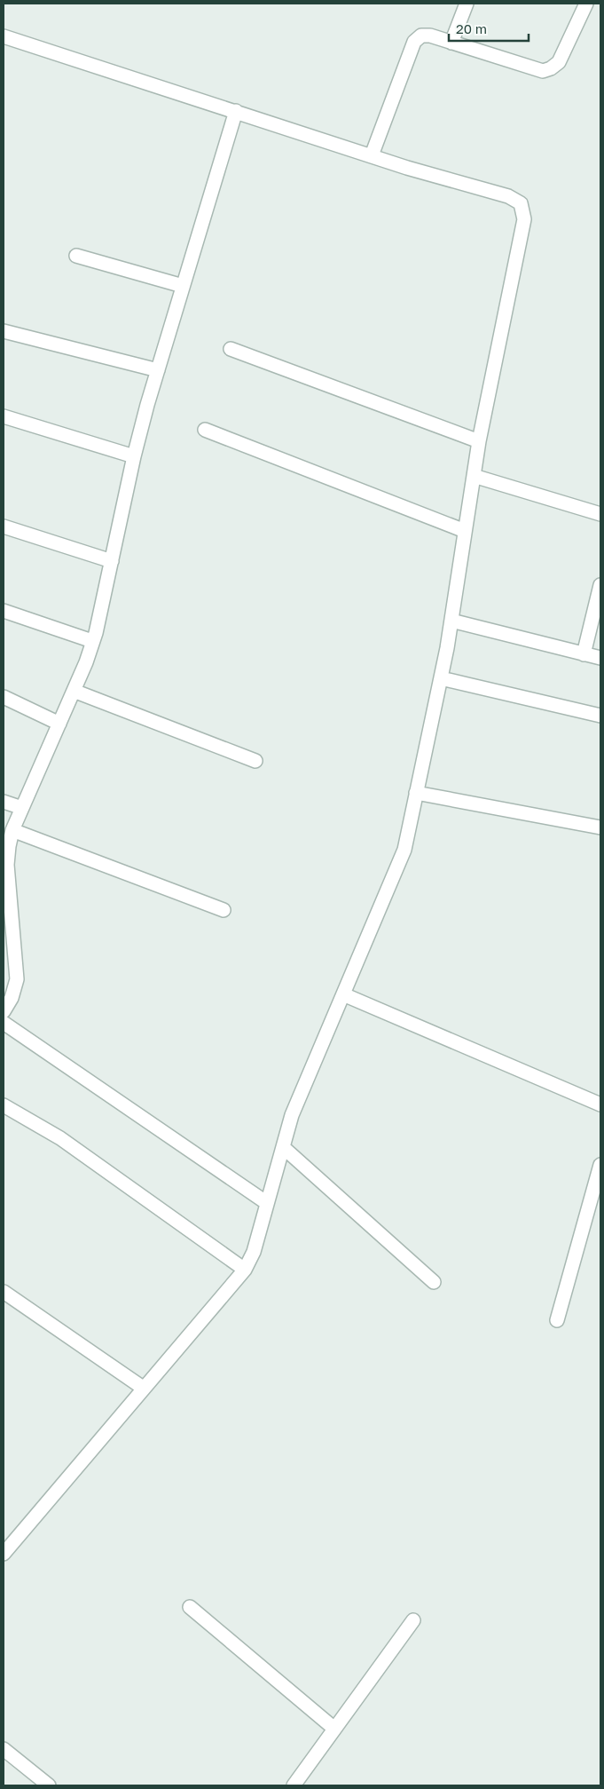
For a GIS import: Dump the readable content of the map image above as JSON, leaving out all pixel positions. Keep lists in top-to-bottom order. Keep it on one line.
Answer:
{"scale_bar":"20 m"}
